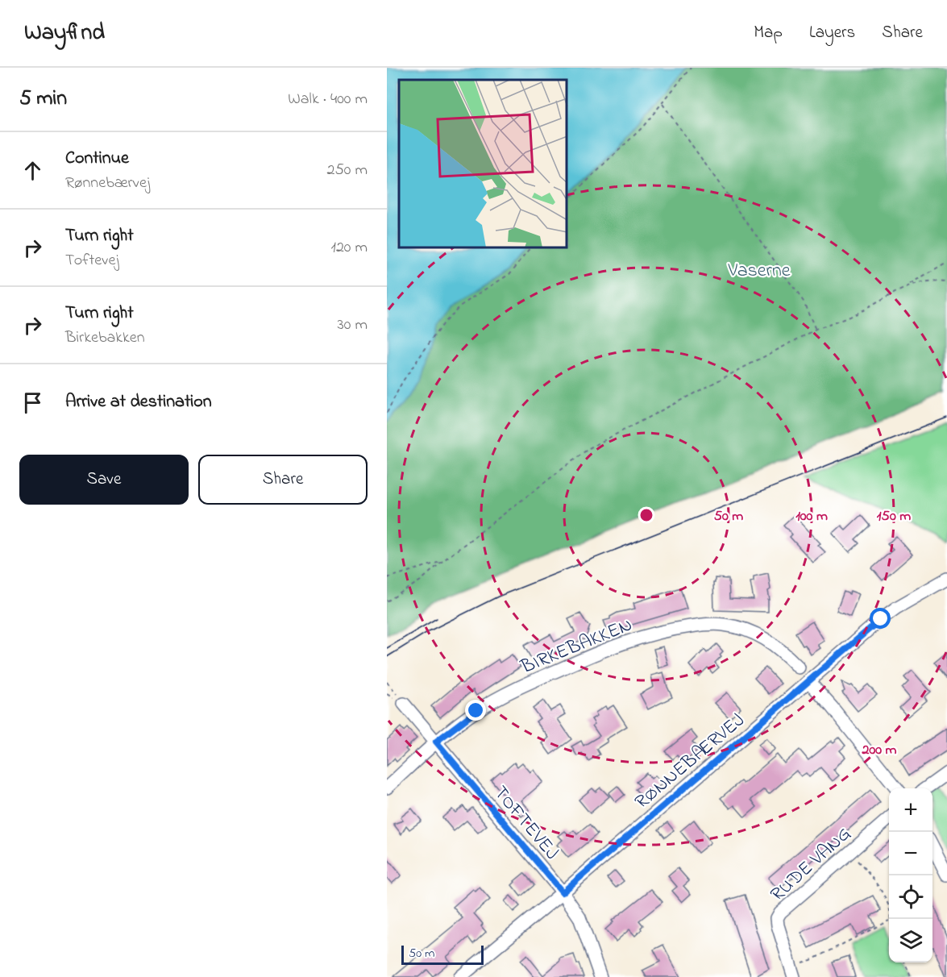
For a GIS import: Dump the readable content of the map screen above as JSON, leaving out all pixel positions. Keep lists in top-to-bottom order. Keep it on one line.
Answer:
{"streets":{"street":["BIRKEBAKKEN","RØNNEBÆRVEJ","TOFTEVEJ","RUDE VANG"]},"crossings":[["BIRKEBAKKEN","TOFTEVEJ"],["RØNNEBÆRVEJ","TOFTEVEJ"]],"parks":["Vaserne"],"scale_bar":"50 m","page":{"header":"Wayfind","nav":["Map","Layers","Share"],"heading":["5 min","Walk · 400 m"],"list":[["Continue","Rønnebærvej","250 m"],["Turn right","Toftevej","120 m"],["Turn right","Birkebakken","30 m"],"Arrive at destination"],"buttons":["Save","Share"],"map_buttons":["+","−"],"scale":"50 m"},"rings":["50 m","100 m","150 m","200 m"]}
